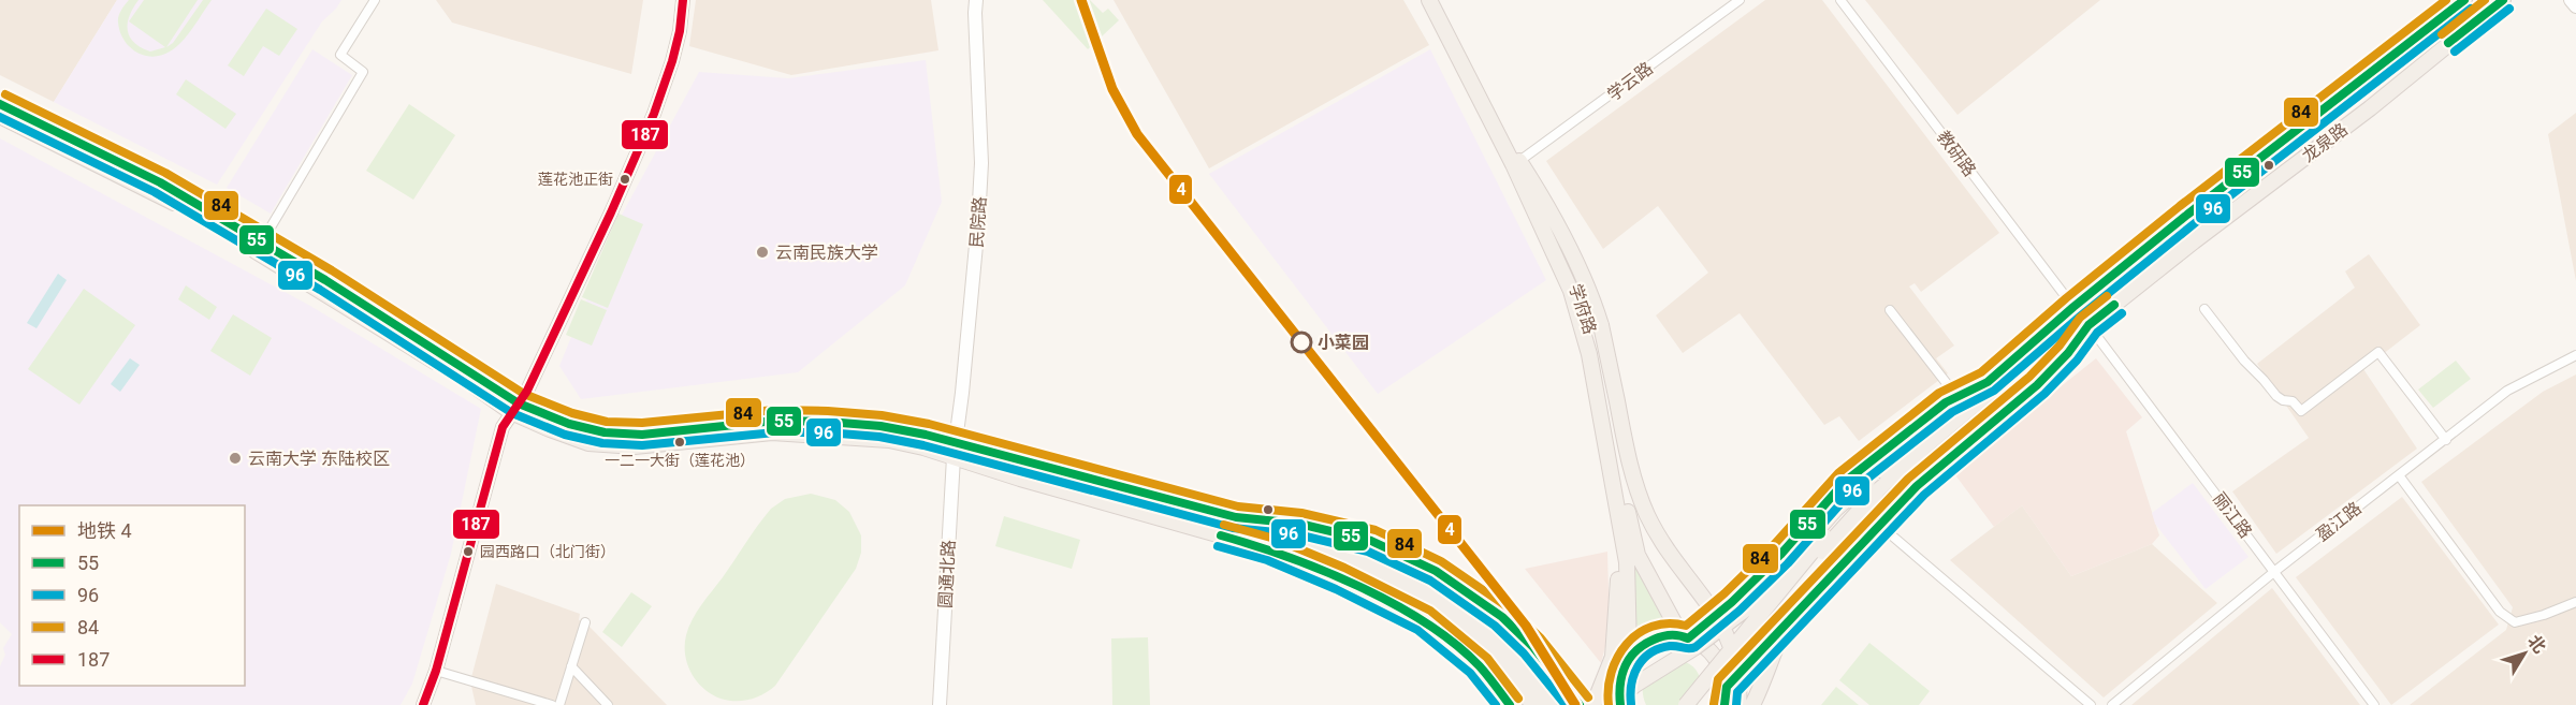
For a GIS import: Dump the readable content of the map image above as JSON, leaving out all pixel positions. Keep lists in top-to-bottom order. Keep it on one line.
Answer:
{"streets":{"main road":["龙泉路","民院路","学府路","圆通北路"],"street":["学云路","教研路","丽江路","盈江路"]},"crossings":[["学云路","学府路"],["龙泉路","教研路"],["龙泉路","丽江路"],["民院路","圆通北路"],["丽江路","盈江路"]],"places":["莲花池正街","云南民族大学","小菜园","一二一大街（莲花池）","云南大学 东陆校区","园西路口（北门街）"],"lines":["metro line 4","transit line 55","transit line 84","transit line 187","transit line 96"],"legend":["地铁 4","55","96","84","187"],"north":"top right"}
